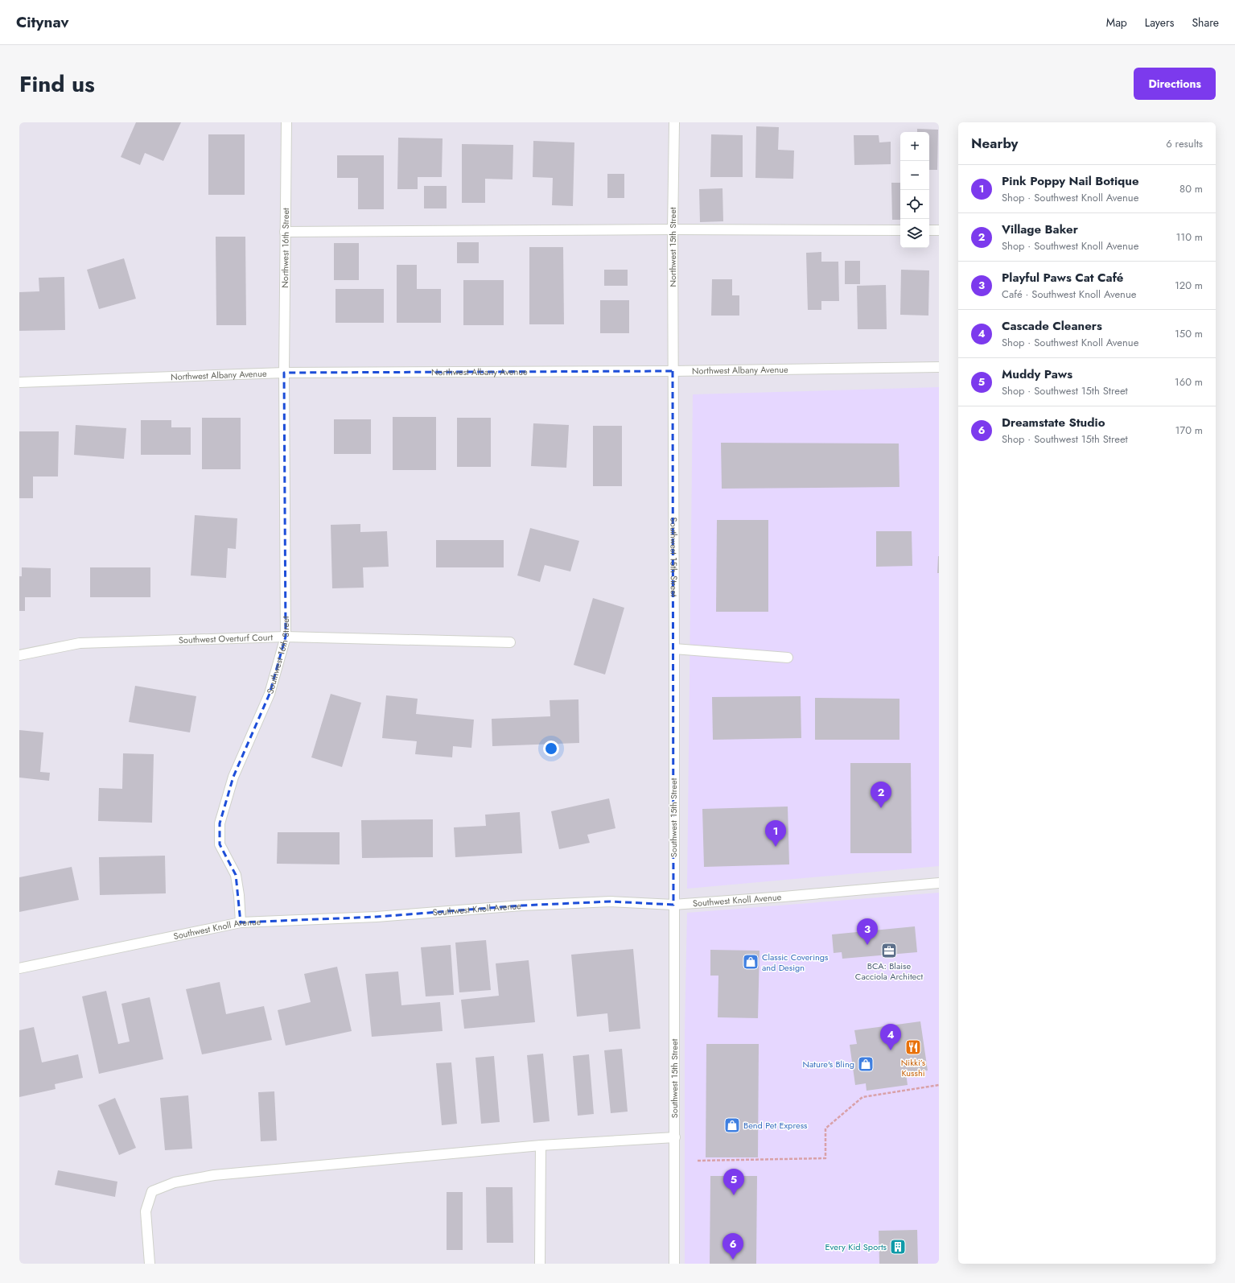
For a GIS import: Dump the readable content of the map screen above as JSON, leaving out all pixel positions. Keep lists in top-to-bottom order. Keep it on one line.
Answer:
{"streets":{"street":["Northwest 15th Street","Northwest 16th Street","Northwest Albany Avenue","Southwest 15th Street","Southwest Overturf Court","Southwest 16th Street","Southwest Knoll Avenue"]},"crossings":[["Northwest 15th Street","Northwest Albany Avenue"],["Northwest 15th Street","Southwest 15th Street"],["Northwest 16th Street","Northwest Albany Avenue"],["Northwest 16th Street","Southwest 16th Street"],["Northwest Albany Avenue","Southwest 15th Street"],["Northwest Albany Avenue","Southwest 16th Street"],["Southwest 15th Street","Southwest Knoll Avenue"],["Southwest Overturf Court","Southwest 16th Street"],["Southwest 16th Street","Southwest Knoll Avenue"]],"places":{"office":["BCA: Blaise Cacciola Architect"],"shop":["Classic Coverings and Design","Nature's Bling","Bend Pet Express"],"restaurant":["Nikki’s Kusshi"],"building":["Every Kid Sports"]},"page":{"header":"Citynav","nav":["Map","Layers","Share"],"title":"Find us","buttons":"Directions","heading":["Nearby","6 results"],"map_buttons":["+","−"],"list":[{"mark":"1","name":"Pink Poppy Nail Botique","note":"Shop · Southwest Knoll Avenue","value":"80 m"},{"mark":"2","name":"Village Baker","note":"Shop · Southwest Knoll Avenue","value":"110 m"},{"mark":"3","name":"Playful Paws Cat Café","note":"Café · Southwest Knoll Avenue","value":"120 m"},{"mark":"4","name":"Cascade Cleaners","note":"Shop · Southwest Knoll Avenue","value":"150 m"},{"mark":"5","name":"Muddy Paws","note":"Shop · Southwest 15th Street","value":"160 m"},{"mark":"6","name":"Dreamstate Studio","note":"Shop · Southwest 15th Street","value":"170 m"}],"pins":["2","1","3","4","5","6"]}}
